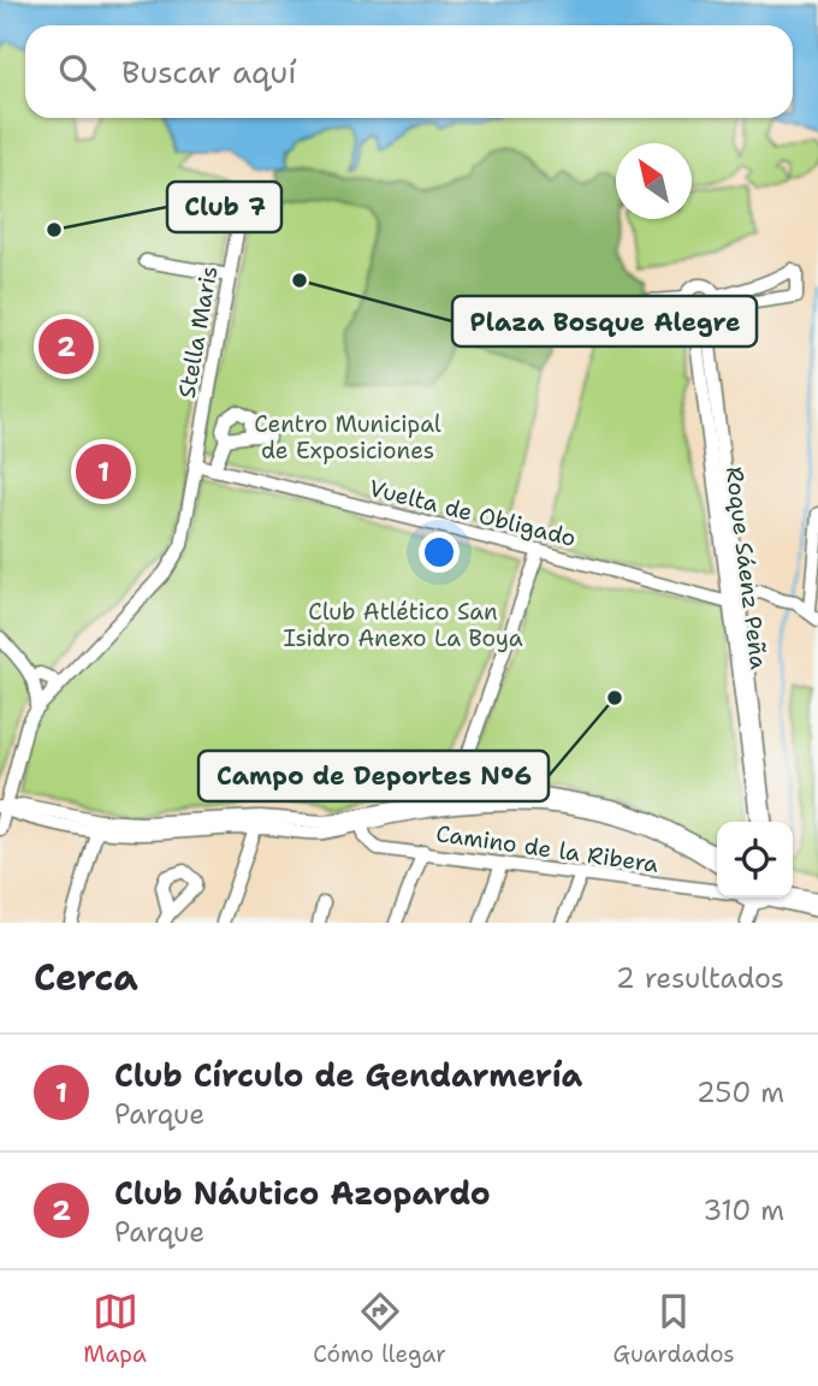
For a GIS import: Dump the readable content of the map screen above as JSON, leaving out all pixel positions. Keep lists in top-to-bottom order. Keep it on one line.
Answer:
{"streets":{"street":["Stella Maris","Vuelta de Obligado","Roque Sáenz Peña","Camino de la Ribera"]},"crossings":[["Stella Maris","Vuelta de Obligado"],["Vuelta de Obligado","Roque Sáenz Peña"]],"parks":["Centro Municipal de Exposiciones","Club Atlético San Isidro Anexo La Boya"],"places":["Club 7","Plaza Bosque Alegre","Campo de Deportes Nº6"],"north":"top left","page":{"search":"Buscar aquí","pins":["2","1"],"heading":["Cerca","2 resultados"],"list":[{"mark":"1","name":"Club Círculo de Gendarmería","note":"Parque","value":"250 m"},{"mark":"2","name":"Club Náutico Azopardo","note":"Parque","value":"310 m"}],"nav":["Mapa","Cómo llegar","Guardados"]}}
